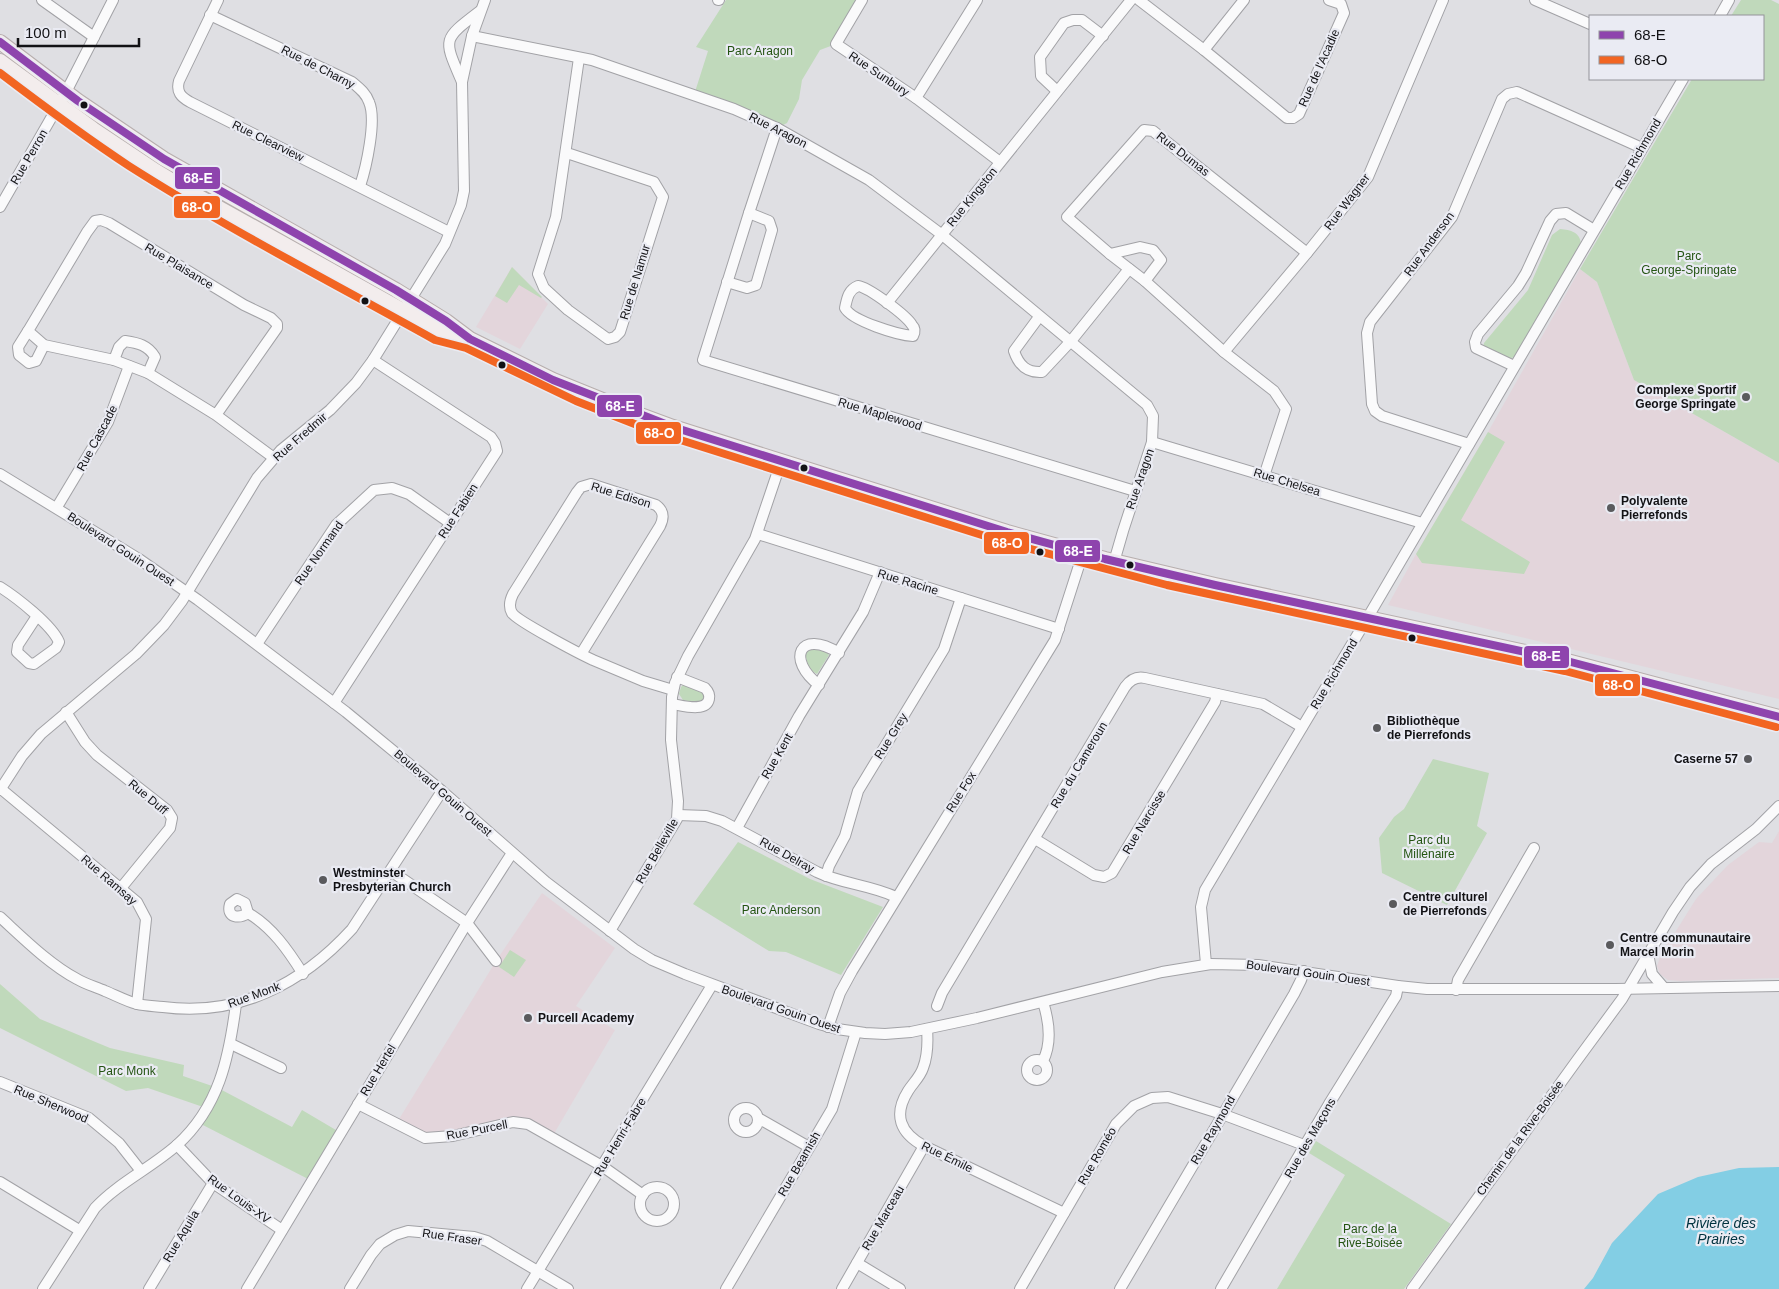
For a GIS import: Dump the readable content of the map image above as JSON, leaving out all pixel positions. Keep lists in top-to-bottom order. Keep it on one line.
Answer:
{"streets":{"street":["Rue de Charny","Rue de l'Acadie","Rue Sunbury","Rue Aragon","Rue Clearview","Rue Dumas","Rue Richmond","Rue Perron","Rue Kingston","Rue Wagner","Rue Anderson","Rue Plaisance","Rue de Namur","Rue Maplewood","Rue Fredmir","Rue Cascade","Rue Chelsea","Rue Edison","Rue Fabien","Boulevard Gouin Ouest","Rue Normand","Rue Racine","Rue Grey","Rue Kent","Rue du Cameroun","Rue Fox","Rue Duff","Rue Narcisse","Rue Belleville","Rue Delray","Rue Ramsay","Rue Monk","Rue Hertel","Rue Sherwood","Rue Purcell","Rue Raymond","Rue Henri-Fabre","Rue des Maçons","Chemin de la Rive-Boisée","Rue Roméo","Rue Émile","Rue Beamish","Rue Louis-XV","Rue Marceau","Rue Aquila","Rue Fraser"]},"crossings":[["Rue de Charny","Rue Clearview"],["Rue Sunbury","Rue Kingston"],["Rue Aragon","Rue Kingston"],["Rue Aragon","Rue de Namur"],["Rue Aragon","Rue Maplewood"],["Rue Aragon","Rue Fredmir"],["Rue Aragon","Rue Chelsea"],["Rue Clearview","Rue Fredmir"],["Rue Dumas","Rue Wagner"],["Rue Dumas","Rue Chelsea"],["Rue Richmond","Rue Anderson"],["Rue Richmond","Rue Chelsea"],["Rue Richmond","Boulevard Gouin Ouest"],["Rue Richmond","Rue du Cameroun"],["Rue Fredmir","Rue Fabien"],["Rue Fredmir","Boulevard Gouin Ouest"],["Rue Fredmir","Rue Duff"],["Rue Fredmir","Rue Ramsay"],["Rue Cascade","Boulevard Gouin Ouest"],["Rue Edison","Rue Belleville"],["Rue Fabien","Boulevard Gouin Ouest"],["Rue Fabien","Rue Normand"],["Boulevard Gouin Ouest","Rue Normand"],["Boulevard Gouin Ouest","Rue Fox"],["Boulevard Gouin Ouest","Rue Belleville"],["Boulevard Gouin Ouest","Rue Monk"],["Boulevard Gouin Ouest","Rue Hertel"],["Boulevard Gouin Ouest","Rue Raymond"],["Boulevard Gouin Ouest","Rue Henri-Fabre"],["Boulevard Gouin Ouest","Rue des Maçons"],["Boulevard Gouin Ouest","Chemin de la Rive-Boisée"],["Boulevard Gouin Ouest","Rue Émile"],["Boulevard Gouin Ouest","Rue Beamish"],["Rue Racine","Rue Grey"],["Rue Racine","Rue Kent"],["Rue Racine","Rue Fox"],["Rue Racine","Rue Belleville"],["Rue Grey","Rue Delray"],["Rue Kent","Rue Delray"],["Rue du Cameroun","Rue Narcisse"],["Rue Fox","Rue Delray"],["Rue Duff","Rue Ramsay"],["Rue Belleville","Rue Delray"],["Rue Ramsay","Rue Monk"],["Rue Hertel","Rue Purcell"],["Rue Hertel","Rue Louis-XV"],["Rue Purcell","Rue Henri-Fabre"],["Rue Raymond","Rue Roméo"],["Rue Henri-Fabre","Rue Fraser"],["Rue des Maçons","Rue Roméo"],["Rue Roméo","Rue Émile"],["Rue Émile","Rue Marceau"],["Rue Louis-XV","Rue Aquila"]],"water":["Rivière des Prairies"],"parks":["Parc Aragon","Parc George-Springate","Parc du Millénaire","Parc Anderson","Parc Monk","Parc de la Rive-Boisée"],"places":["Complexe Sportif George Springate","Polyvalente Pierrefonds","Bibliothèque de Pierrefonds","Caserne 57","Westminster Presbyterian Church","Centre culturel de Pierrefonds","Centre communautaire Marcel Morin","Purcell Academy"],"lines":["transit line 68-E","transit line 68-O"],"legend":["68-E","68-O"],"scale_bar":"100 m"}
